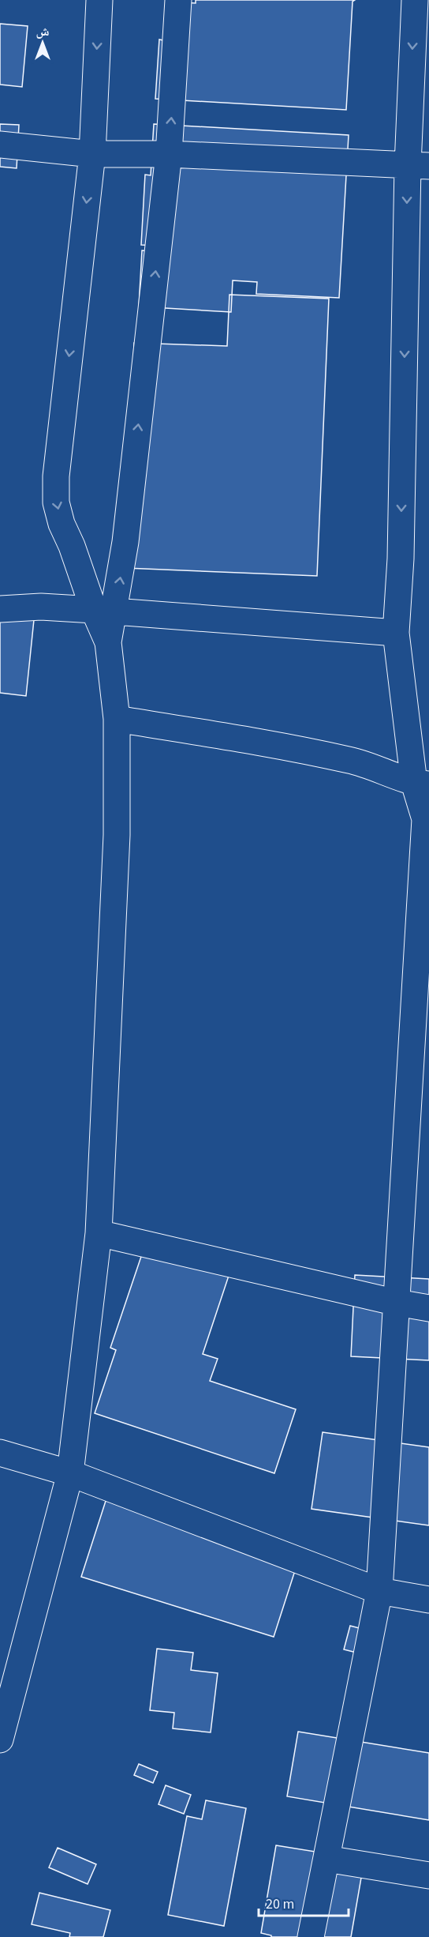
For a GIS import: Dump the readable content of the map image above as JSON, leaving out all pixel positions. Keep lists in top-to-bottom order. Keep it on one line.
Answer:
{"scale_bar":"20 m","north":"top"}
